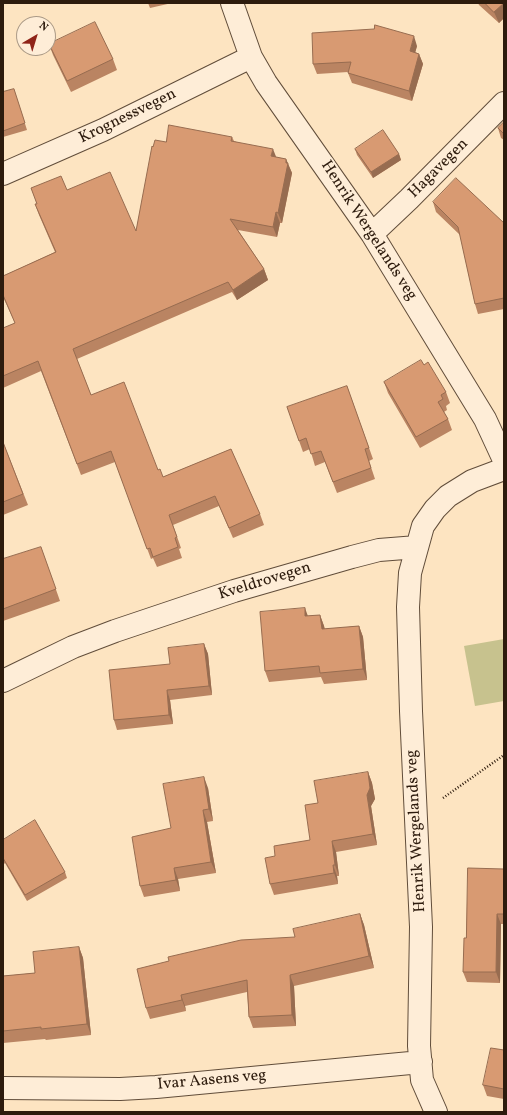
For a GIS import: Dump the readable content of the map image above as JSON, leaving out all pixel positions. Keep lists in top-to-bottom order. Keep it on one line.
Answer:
{"streets":{"street":["Krognessvegen","Hagavegen","Henrik Wergelands veg","Kveldrovegen","Ivar Aasens veg"]},"crossings":[["Krognessvegen","Henrik Wergelands veg"],["Hagavegen","Henrik Wergelands veg"],["Henrik Wergelands veg","Kveldrovegen"],["Henrik Wergelands veg","Ivar Aasens veg"]],"north":"top right"}
